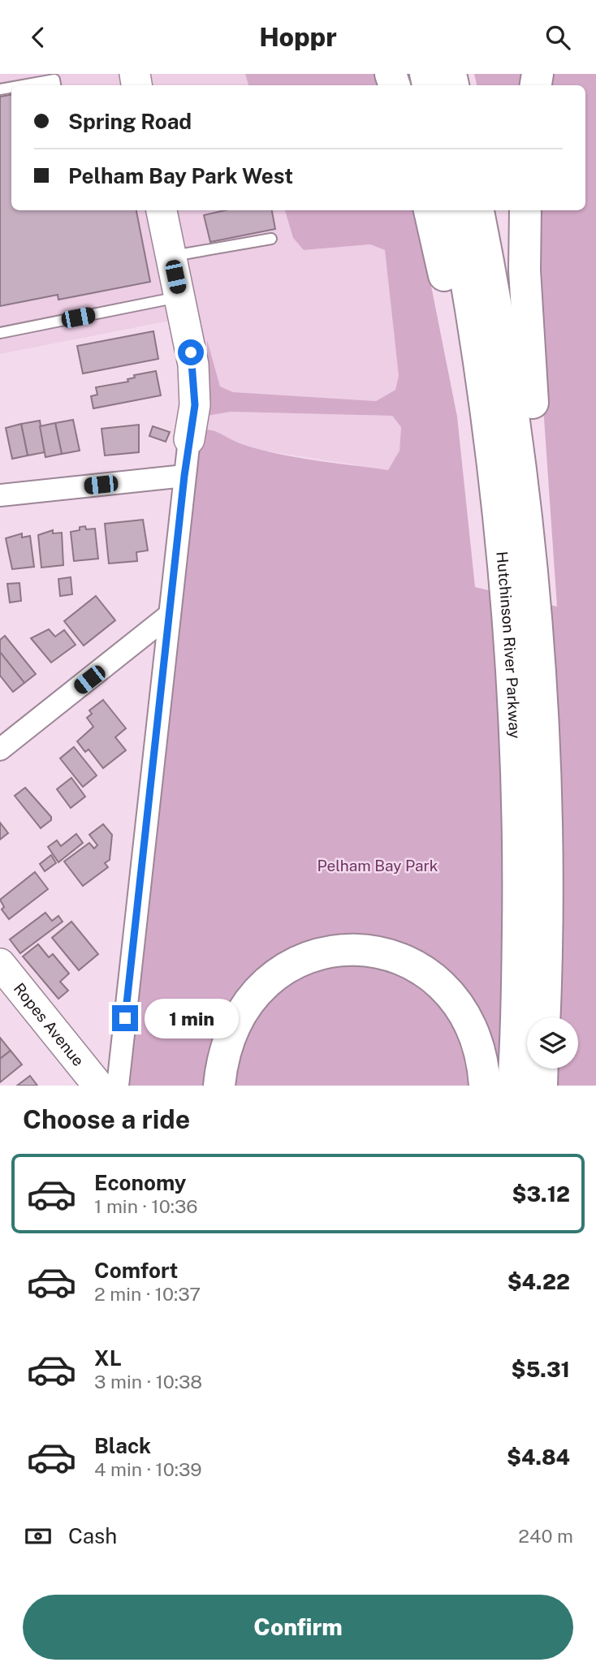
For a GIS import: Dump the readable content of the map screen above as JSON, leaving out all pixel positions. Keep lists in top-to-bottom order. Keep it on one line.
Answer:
{"streets":{"highway":["Hutchinson River Parkway"],"street":["Ropes Avenue"]},"parks":["Pelham Bay Park"],"page":{"header":"Hoppr","banner":["Spring Road","Pelham Bay Park West"],"bubble":"1 min","heading":"Choose a ride","list":[{"name":"Economy","note":"1 min · 10:36","value":"$3.12"},{"name":"Comfort","note":"2 min · 10:37","value":"$4.22"},{"name":"XL","note":"3 min · 10:38","value":"$5.31"},{"name":"Black","note":"4 min · 10:39","value":"$4.84"}],"pay":["Cash","240 m"],"buttons":"Confirm"}}
